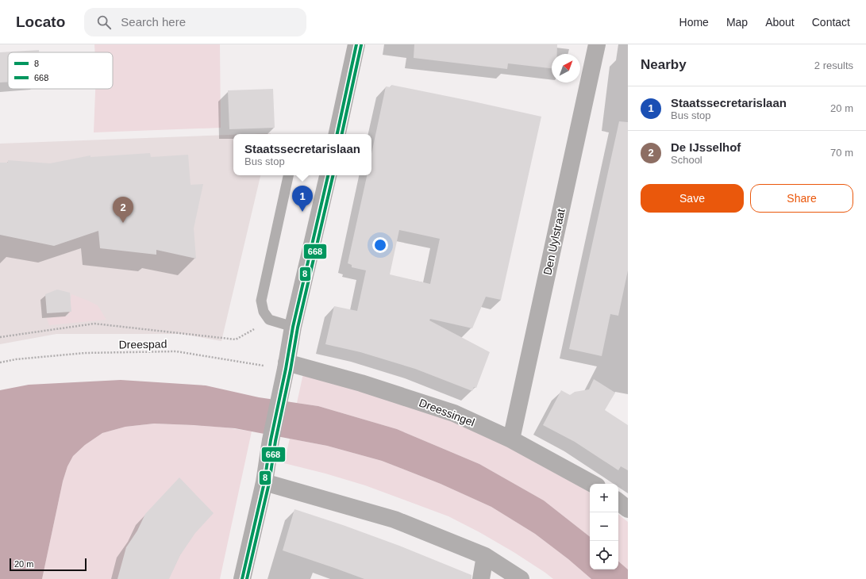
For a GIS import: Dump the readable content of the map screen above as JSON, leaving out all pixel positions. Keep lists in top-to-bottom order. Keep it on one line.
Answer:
{"streets":{"street":["Den Uylstraat","Dreessingel"],"path":["Dreespad"]},"crossings":[["Den Uylstraat","Dreessingel"],["Dreespad","Dreessingel"]],"lines":["transit line 8","transit line 668"],"legend":["8","668"],"scale_bar":"20 m","north":"top right","page":{"header":"Locato","search":"Search here","nav":["Home","Map","About","Contact"],"heading":["Nearby","2 results"],"list":[{"mark":"1","name":"Staatssecretarislaan","note":"Bus stop","value":"20 m"},{"mark":"2","name":"De IJsselhof","note":"School","value":"70 m"}],"popup":["Staatssecretarislaan","Bus stop"],"buttons":["Save","Share"],"pins":["1","2"],"map_buttons":["+","−"],"scale":"20 m"}}
